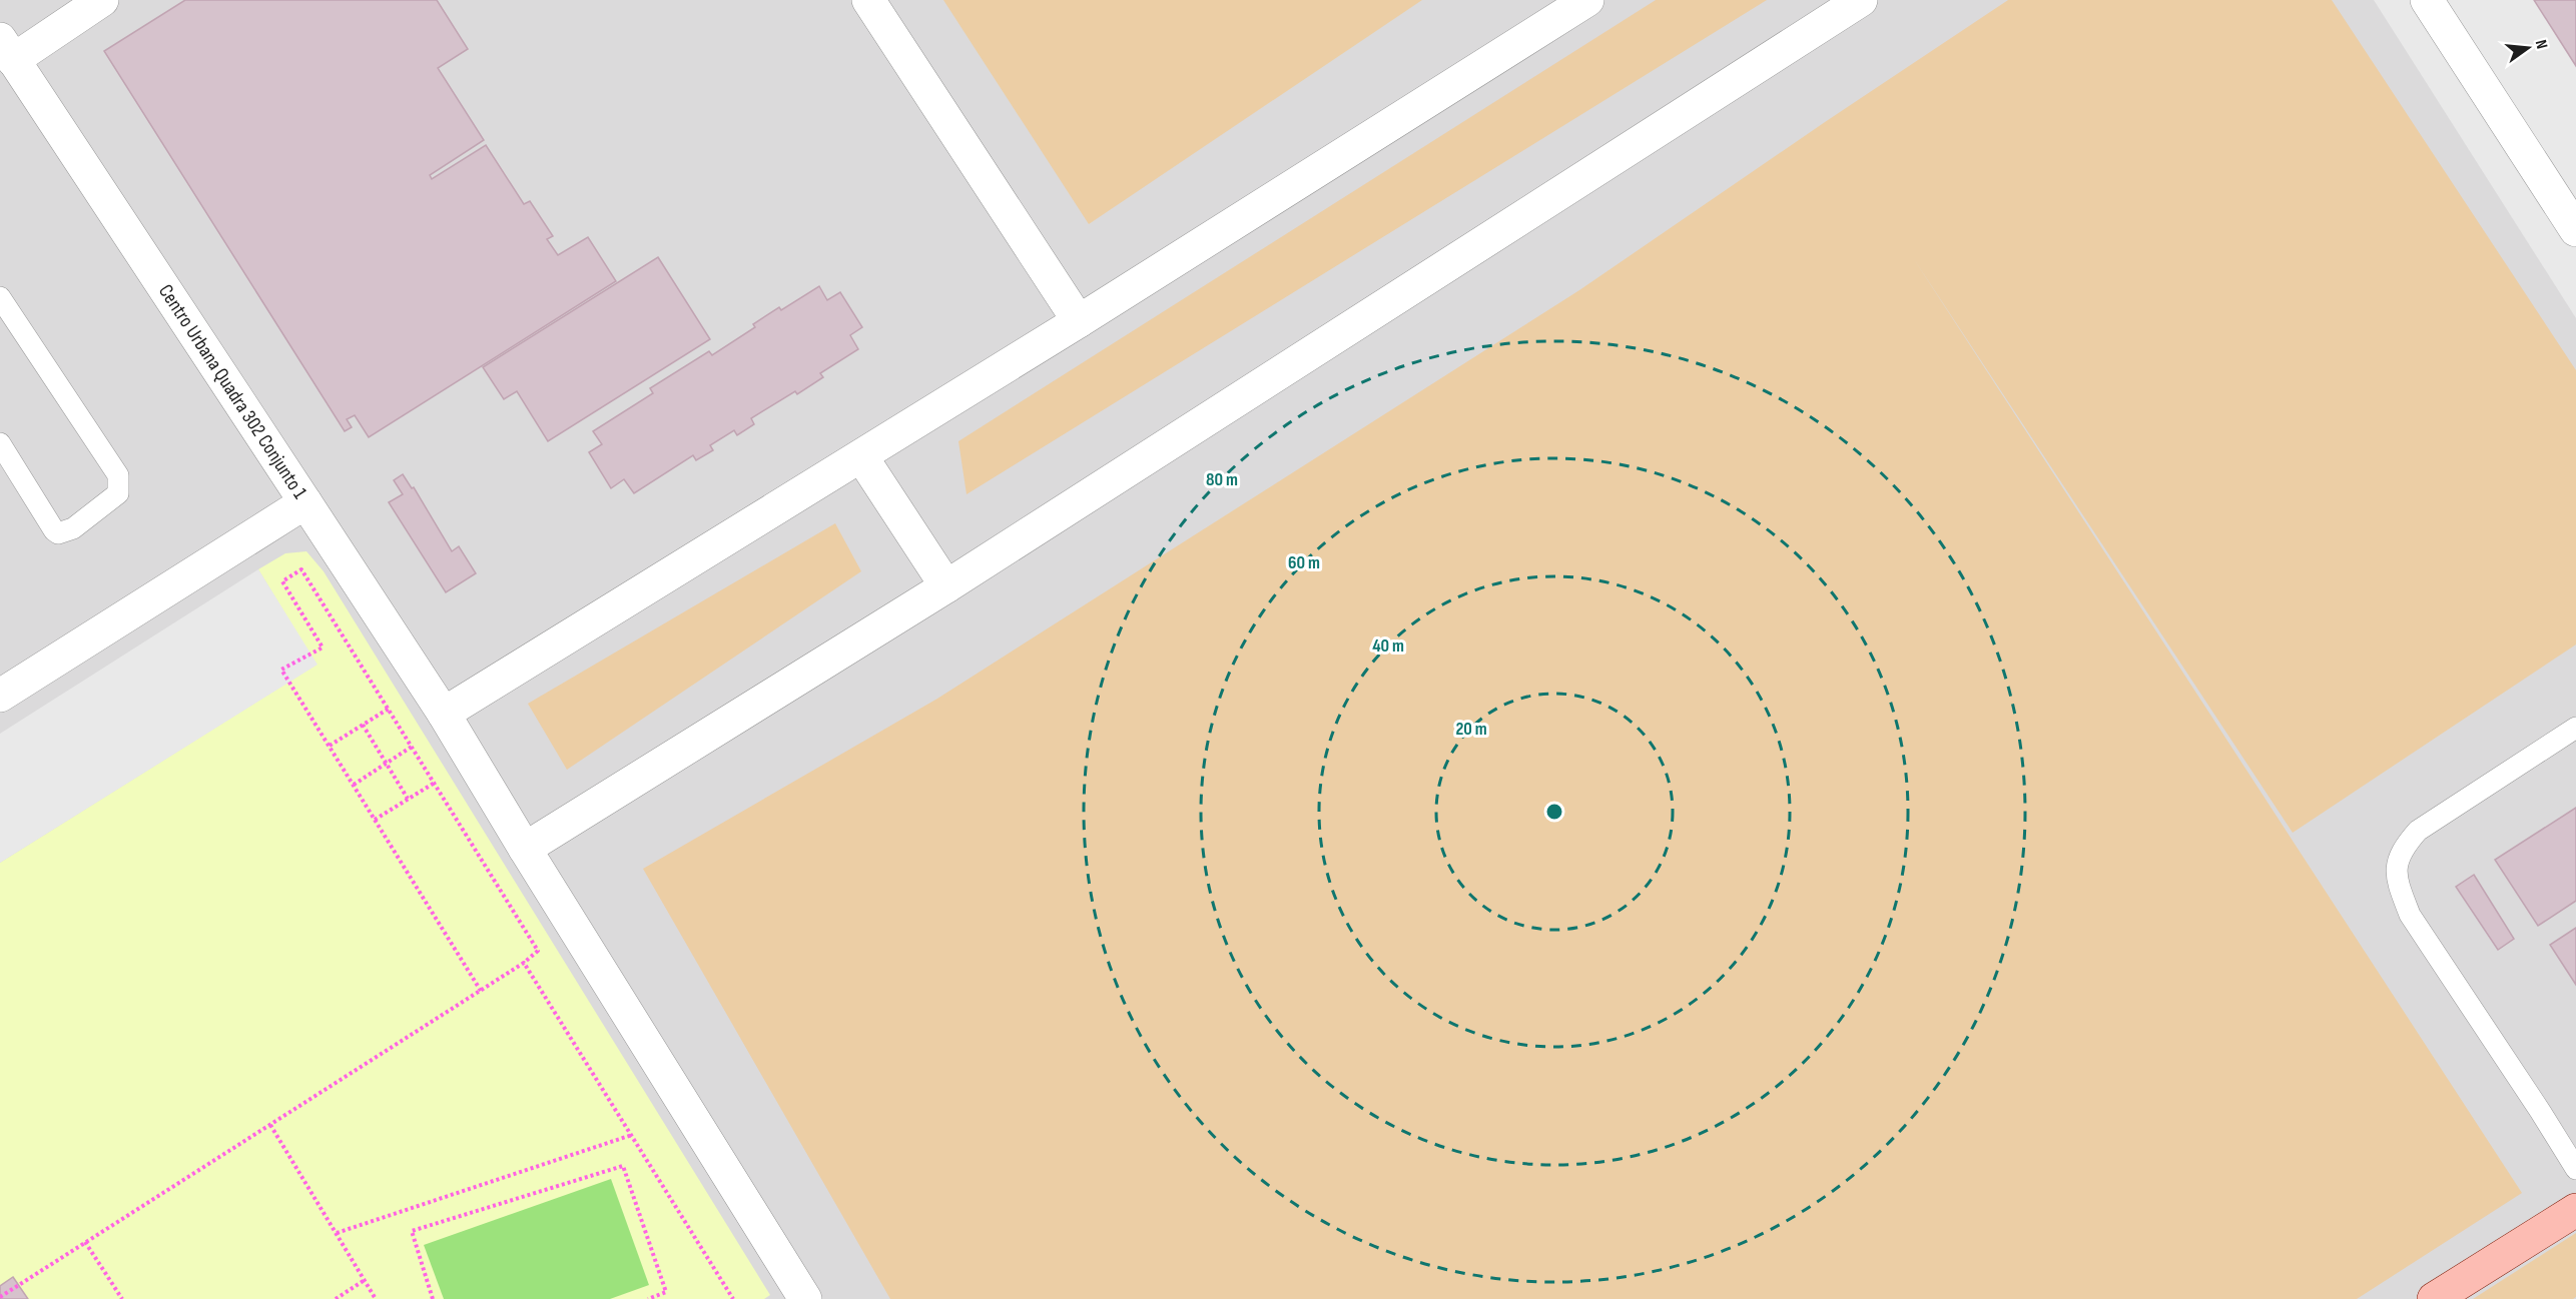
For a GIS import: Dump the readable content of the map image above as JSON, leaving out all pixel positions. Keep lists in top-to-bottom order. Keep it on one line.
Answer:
{"streets":{"street":["Centro Urbana Quadra 302 Conjunto 1"]},"north":"right","rings":["80 m","60 m","40 m","20 m"]}
